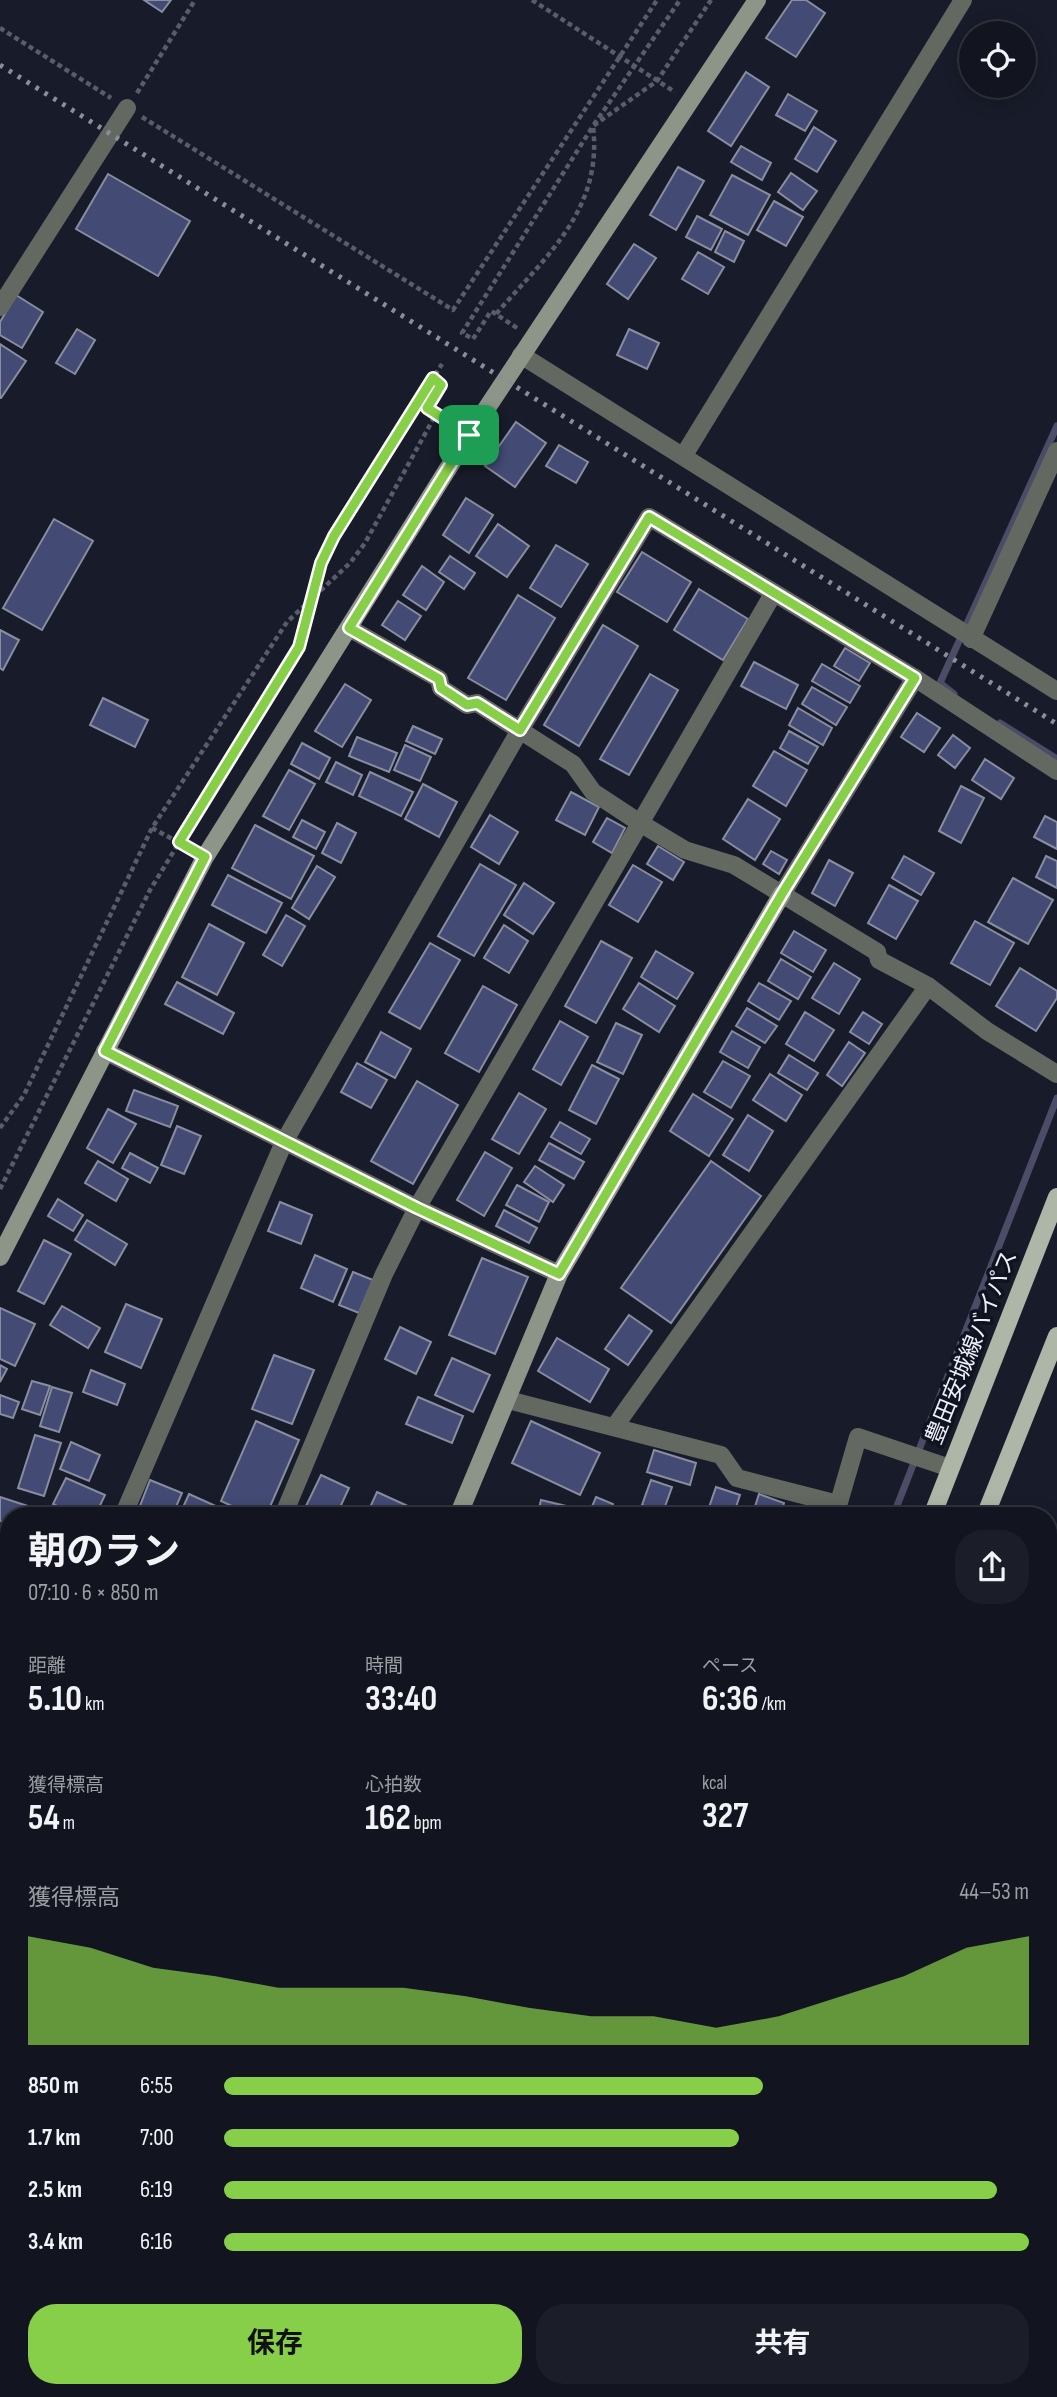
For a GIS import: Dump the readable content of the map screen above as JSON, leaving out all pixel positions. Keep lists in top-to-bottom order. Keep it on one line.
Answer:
{"streets":{"main road":["豊田安城線バイパス"]},"page":{"heading":["朝のラン","07:10 · 6 × 850 m"],"stats":[["距離","5.10 km"],["時間","33:40"],["ペース","6:36 /km"],["獲得標高","54 m"],["心拍数","162 bpm"],["kcal","327"]],"chart":["獲得標高","44–53 m"],"list":[{"name":"850 m","note":"6:55"},{"name":"1.7 km","note":"7:00"},{"name":"2.5 km","note":"6:19"},{"name":"3.4 km","note":"6:16"}],"buttons":["保存","共有"]}}
